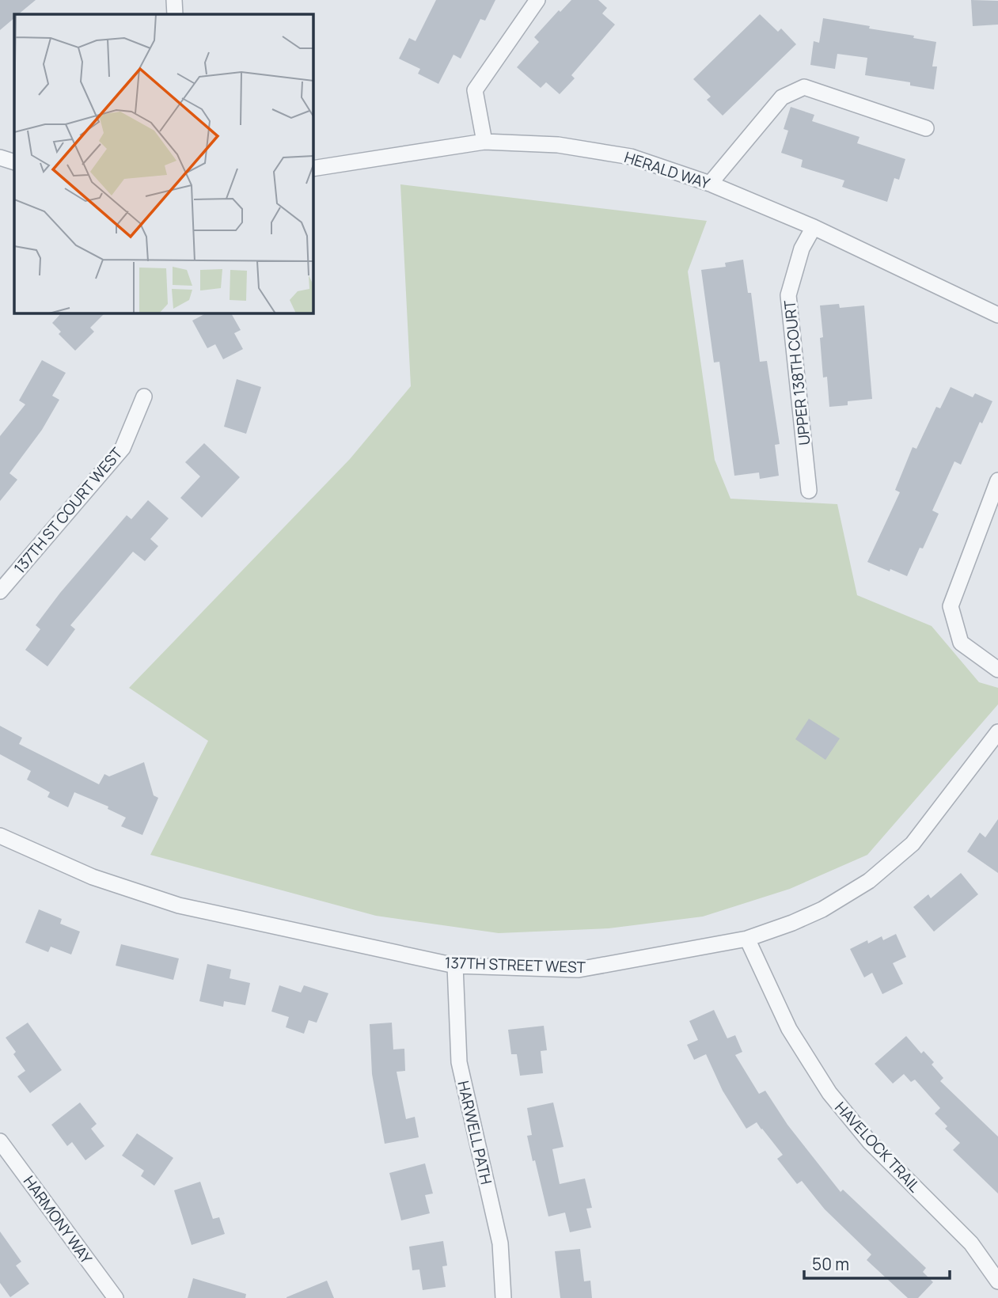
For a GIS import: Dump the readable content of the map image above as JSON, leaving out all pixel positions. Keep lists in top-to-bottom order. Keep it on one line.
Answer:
{"streets":{"street":["HERALD WAY","UPPER 138TH COURT","137TH ST COURT WEST","137TH STREET WEST","HARWELL PATH","HAVELOCK TRAIL","HARMONY WAY"]},"crossings":[["HERALD WAY","UPPER 138TH COURT"],["137TH STREET WEST","HARWELL PATH"],["137TH STREET WEST","HAVELOCK TRAIL"]],"scale_bar":"50 m"}
